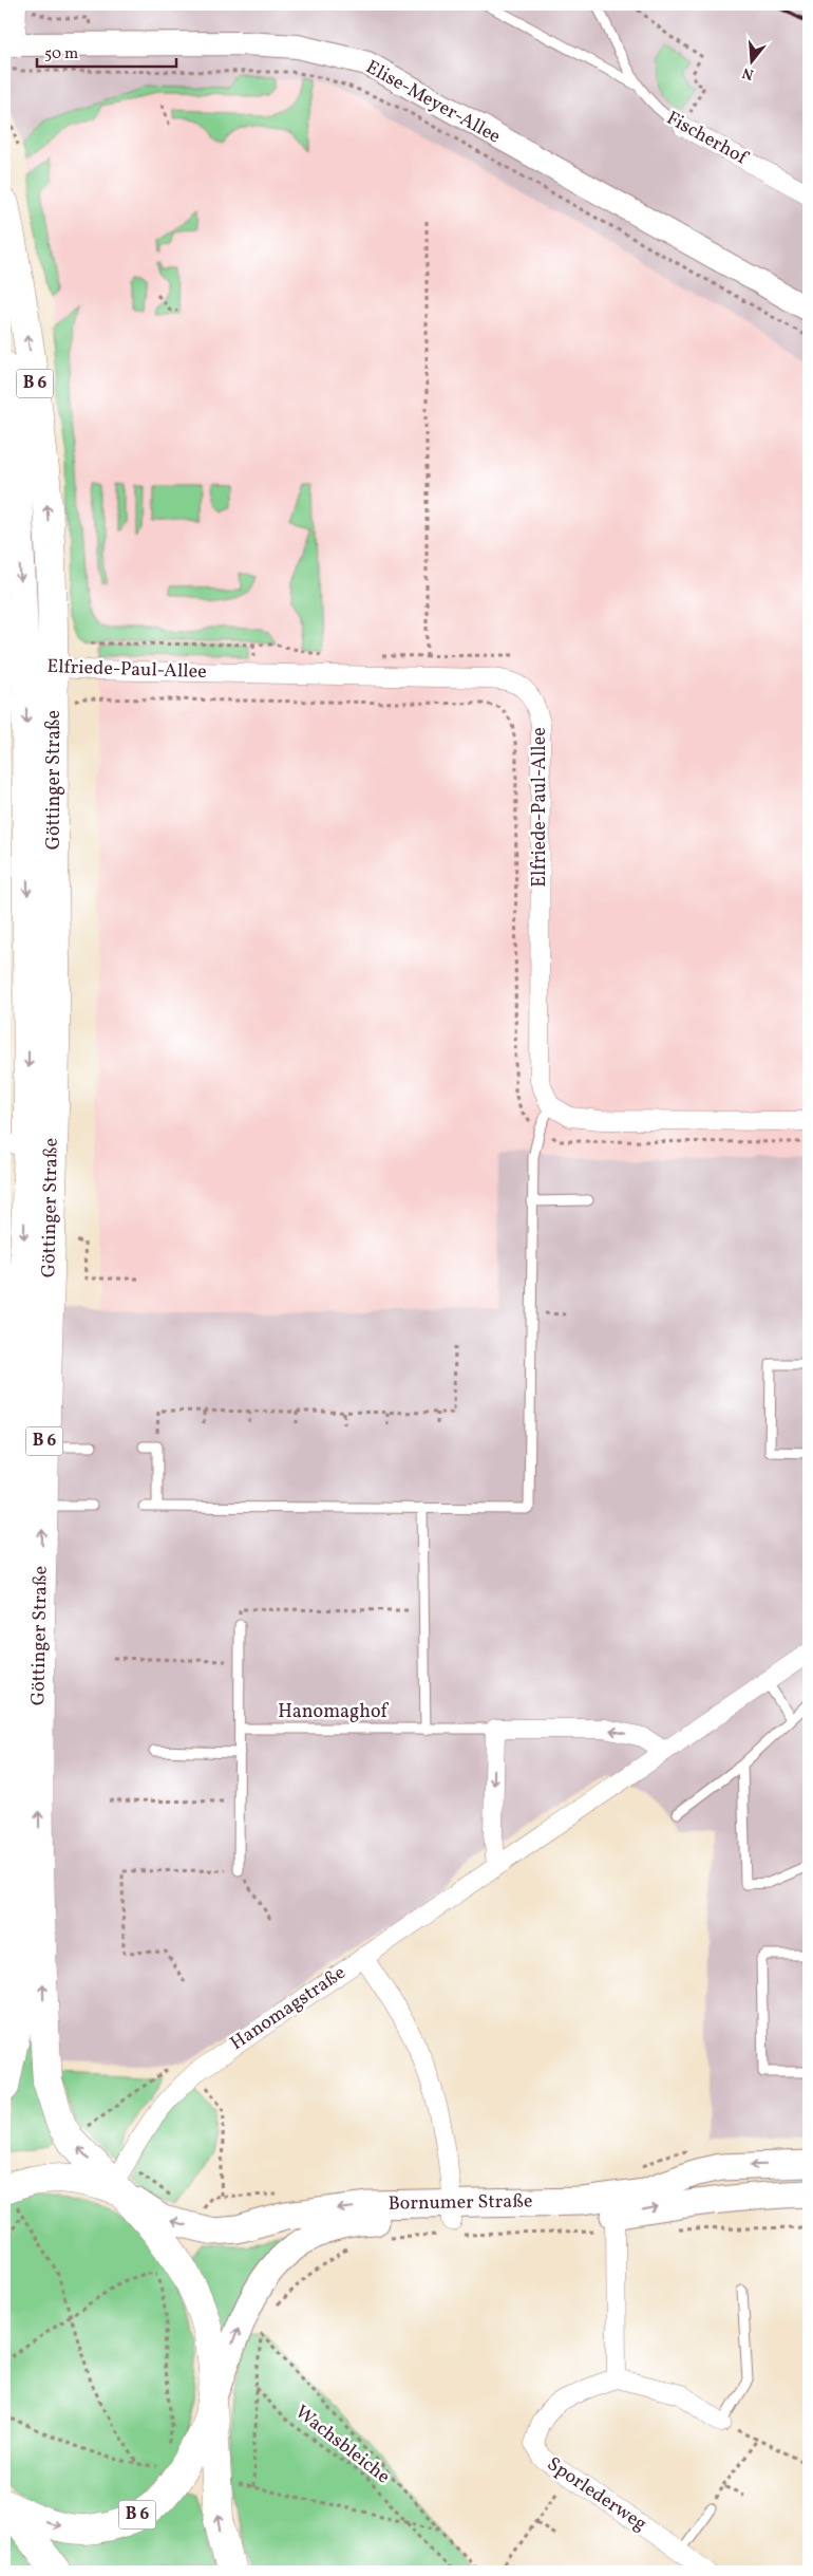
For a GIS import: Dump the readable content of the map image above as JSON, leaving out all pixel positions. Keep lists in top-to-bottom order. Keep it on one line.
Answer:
{"streets":{"main road":["B 6","Göttinger Straße","Bornumer Straße"],"street":["Elise-Meyer-Allee","Fischerhof","Elfriede-Paul-Allee","Hanomagstraße","Sporlederweg"],"lane":["Hanomaghof"],"path":["Wachsbleiche"]},"crossings":[["B 6","Göttinger Straße"],["B 6","Hanomagstraße"],["B 6","Bornumer Straße"],["Elfriede-Paul-Allee","Göttinger Straße"],["Göttinger Straße","Hanomagstraße"],["Göttinger Straße","Bornumer Straße"],["Hanomagstraße","Bornumer Straße"]],"scale_bar":"50 m","north":"bottom"}
